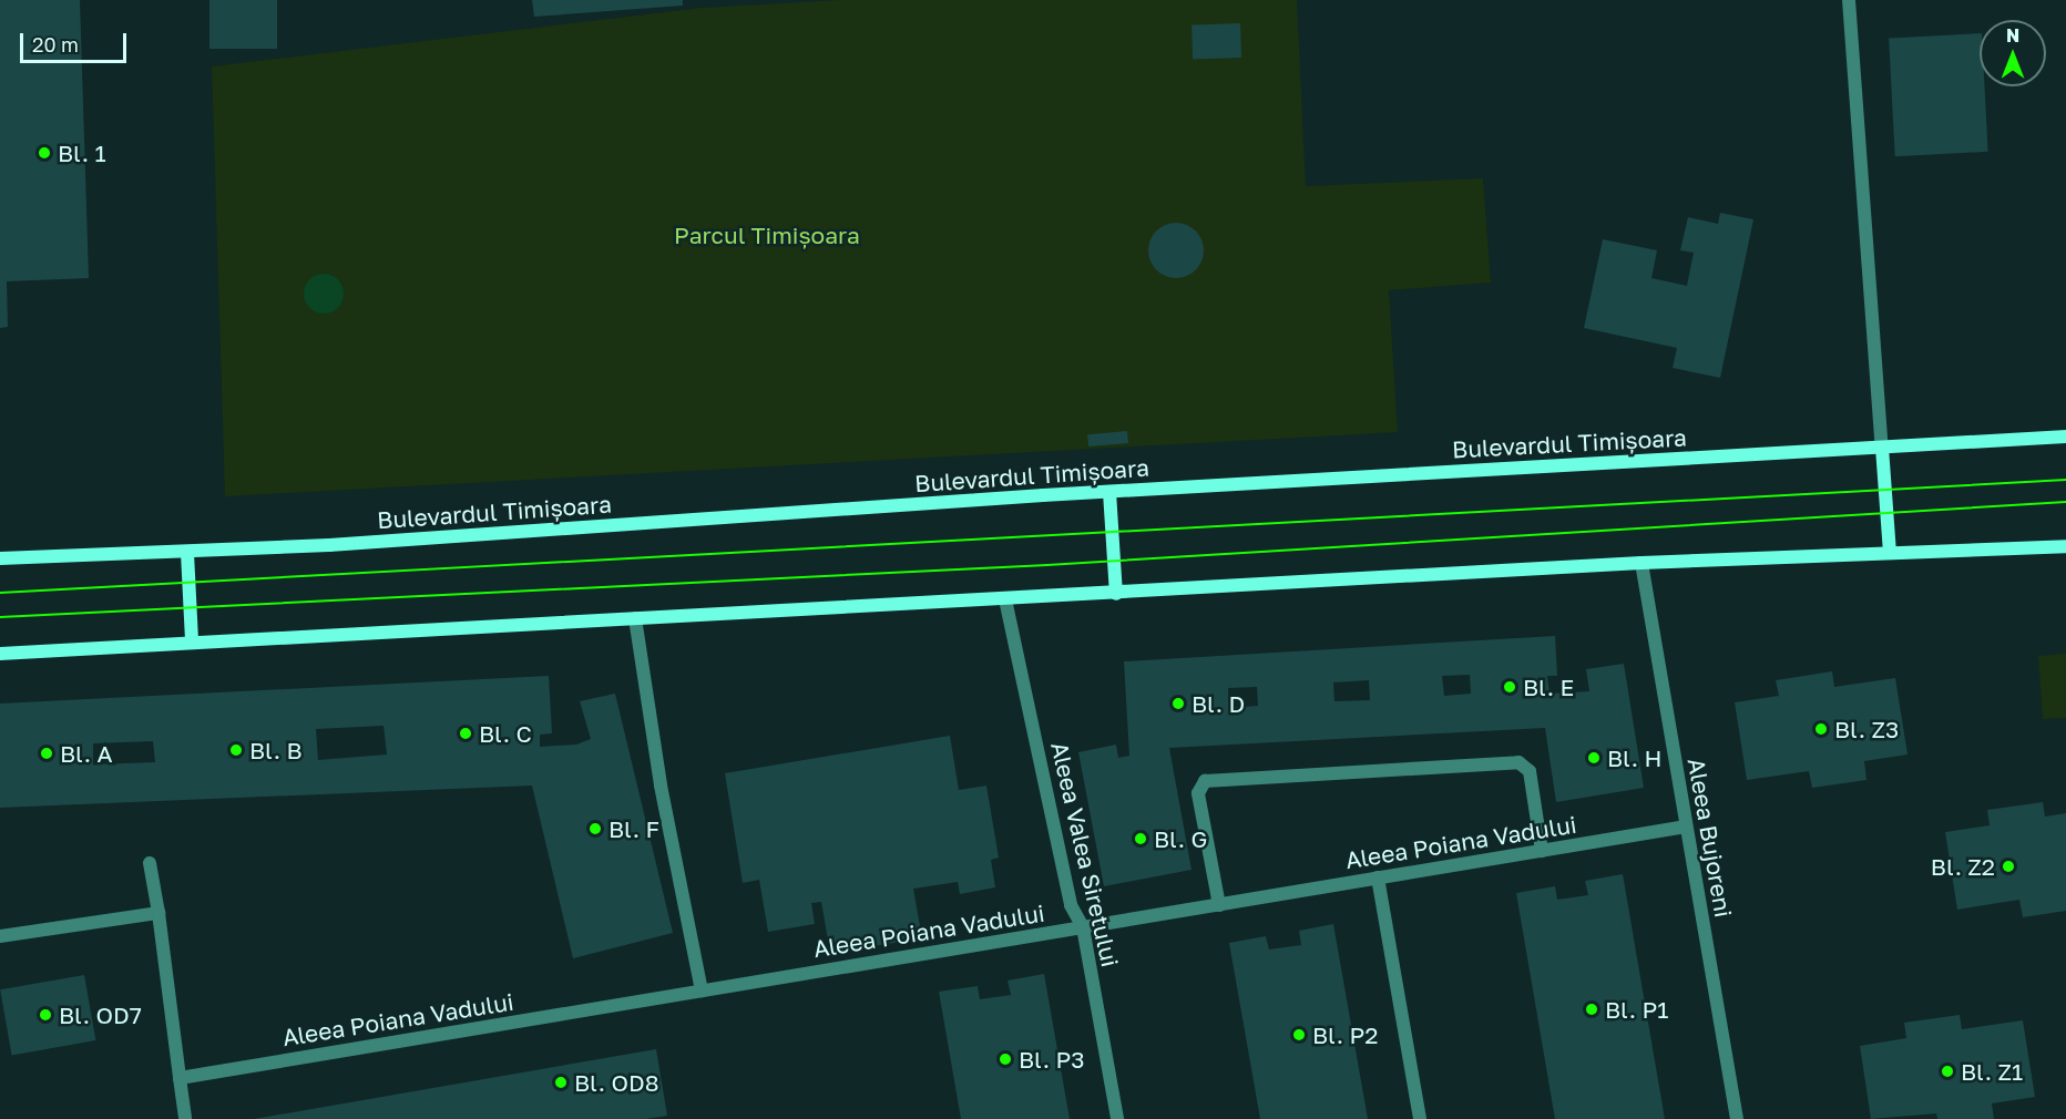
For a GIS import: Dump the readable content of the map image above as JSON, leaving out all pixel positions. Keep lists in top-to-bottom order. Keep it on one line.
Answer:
{"streets":{"main road":["Bulevardul Timișoara"],"street":["Aleea Bujoreni","Aleea Poiana Vadului","Aleea Valea Siretului"]},"crossings":[["Aleea Bujoreni","Aleea Poiana Vadului"],["Aleea Poiana Vadului","Aleea Valea Siretului"]],"parks":["Parcul Timișoara"],"places":["Bl. 1","Bl. E","Bl. D","Bl. Z3","Bl. C","Bl. B","Bl. A","Bl. H","Bl. F","Bl. G","Bl. Z2","Bl. P1","Bl. OD7","Bl. P2","Bl. P3","Bl. Z1","Bl. OD8"],"scale_bar":"20 m","north":"top"}
